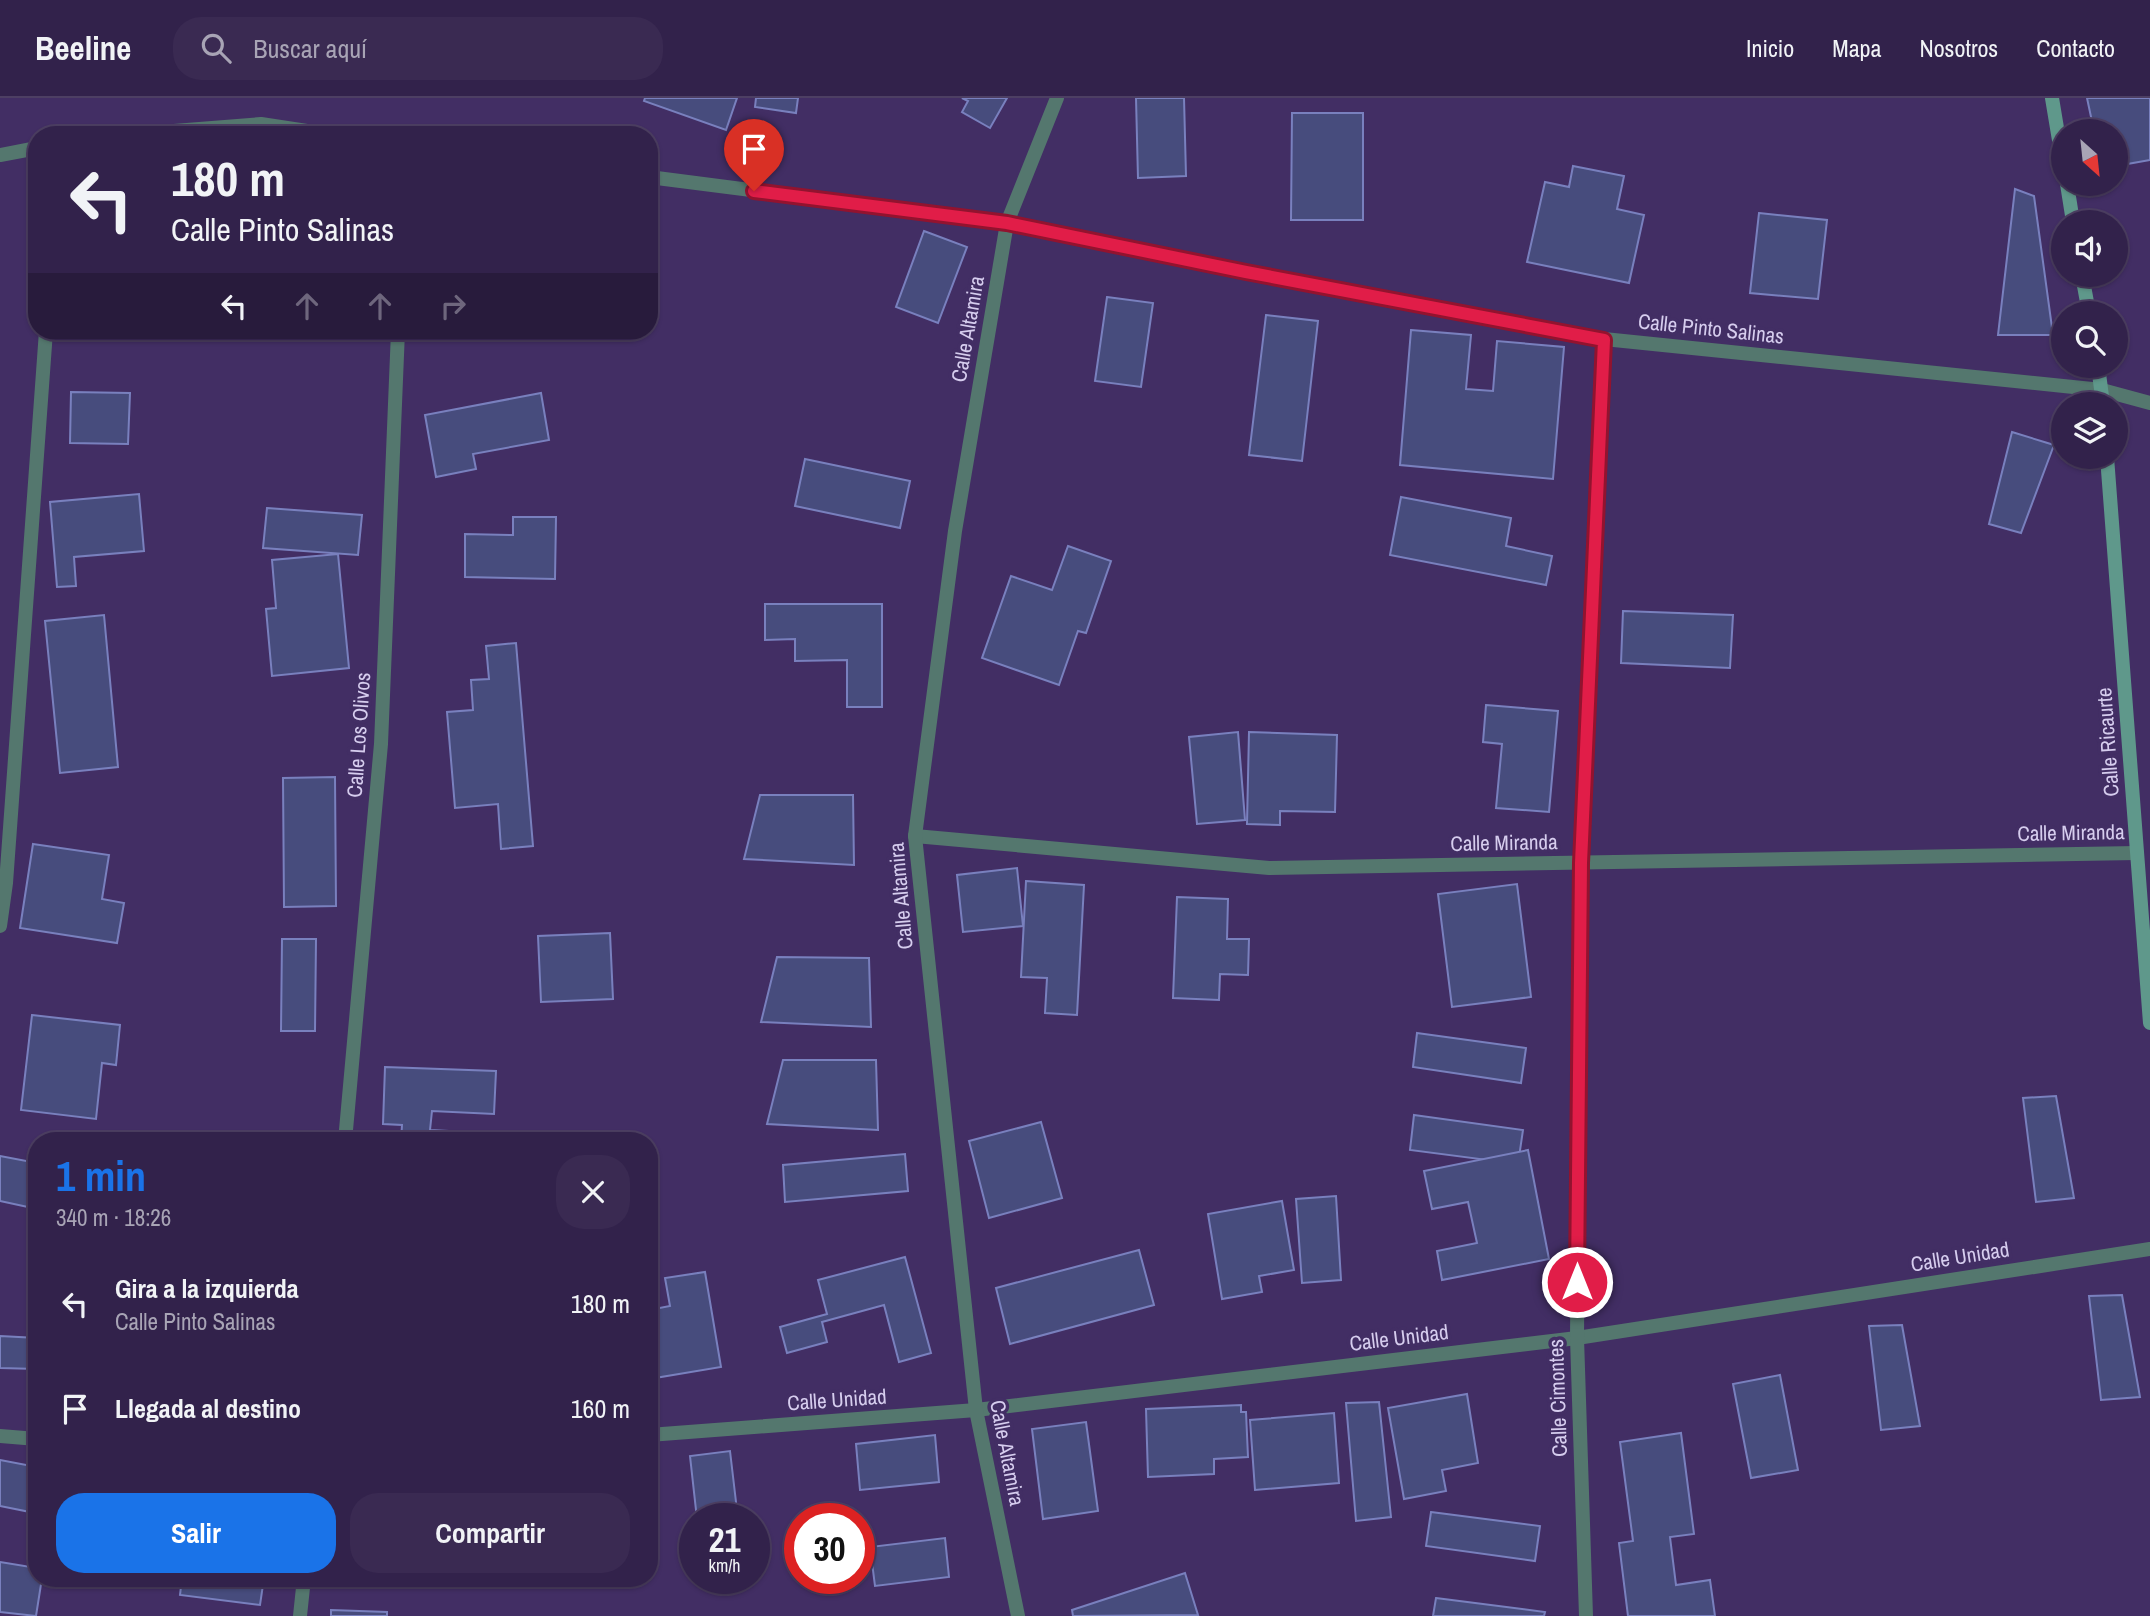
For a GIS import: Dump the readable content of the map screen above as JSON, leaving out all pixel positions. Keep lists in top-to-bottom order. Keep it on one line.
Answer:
{"streets":{"street":["Calle Altamira","Calle Pinto Salinas","Calle Los Olivos","Calle Ricaurte","Calle Miranda","Calle Unidad","Calle Cimontes"]},"crossings":[["Calle Altamira","Calle Pinto Salinas"],["Calle Altamira","Calle Miranda"],["Calle Altamira","Calle Unidad"],["Calle Pinto Salinas","Calle Cimontes"],["Calle Ricaurte","Calle Miranda"],["Calle Miranda","Calle Cimontes"],["Calle Unidad","Calle Cimontes"]],"north":"bottom right","page":{"header":"Beeline","search":"Buscar aquí","nav":["Inicio","Mapa","Nosotros","Contacto"],"turn":["180 m","Calle Pinto Salinas"],"heading":["1 min","340 m · 18:26"],"list":[{"name":"Gira a la izquierda","note":"Calle Pinto Salinas","value":"180 m"},{"name":"Llegada al destino","value":"160 m"}],"buttons":["Salir","Compartir"],"speed":"21 km/h","limit":"30"}}
